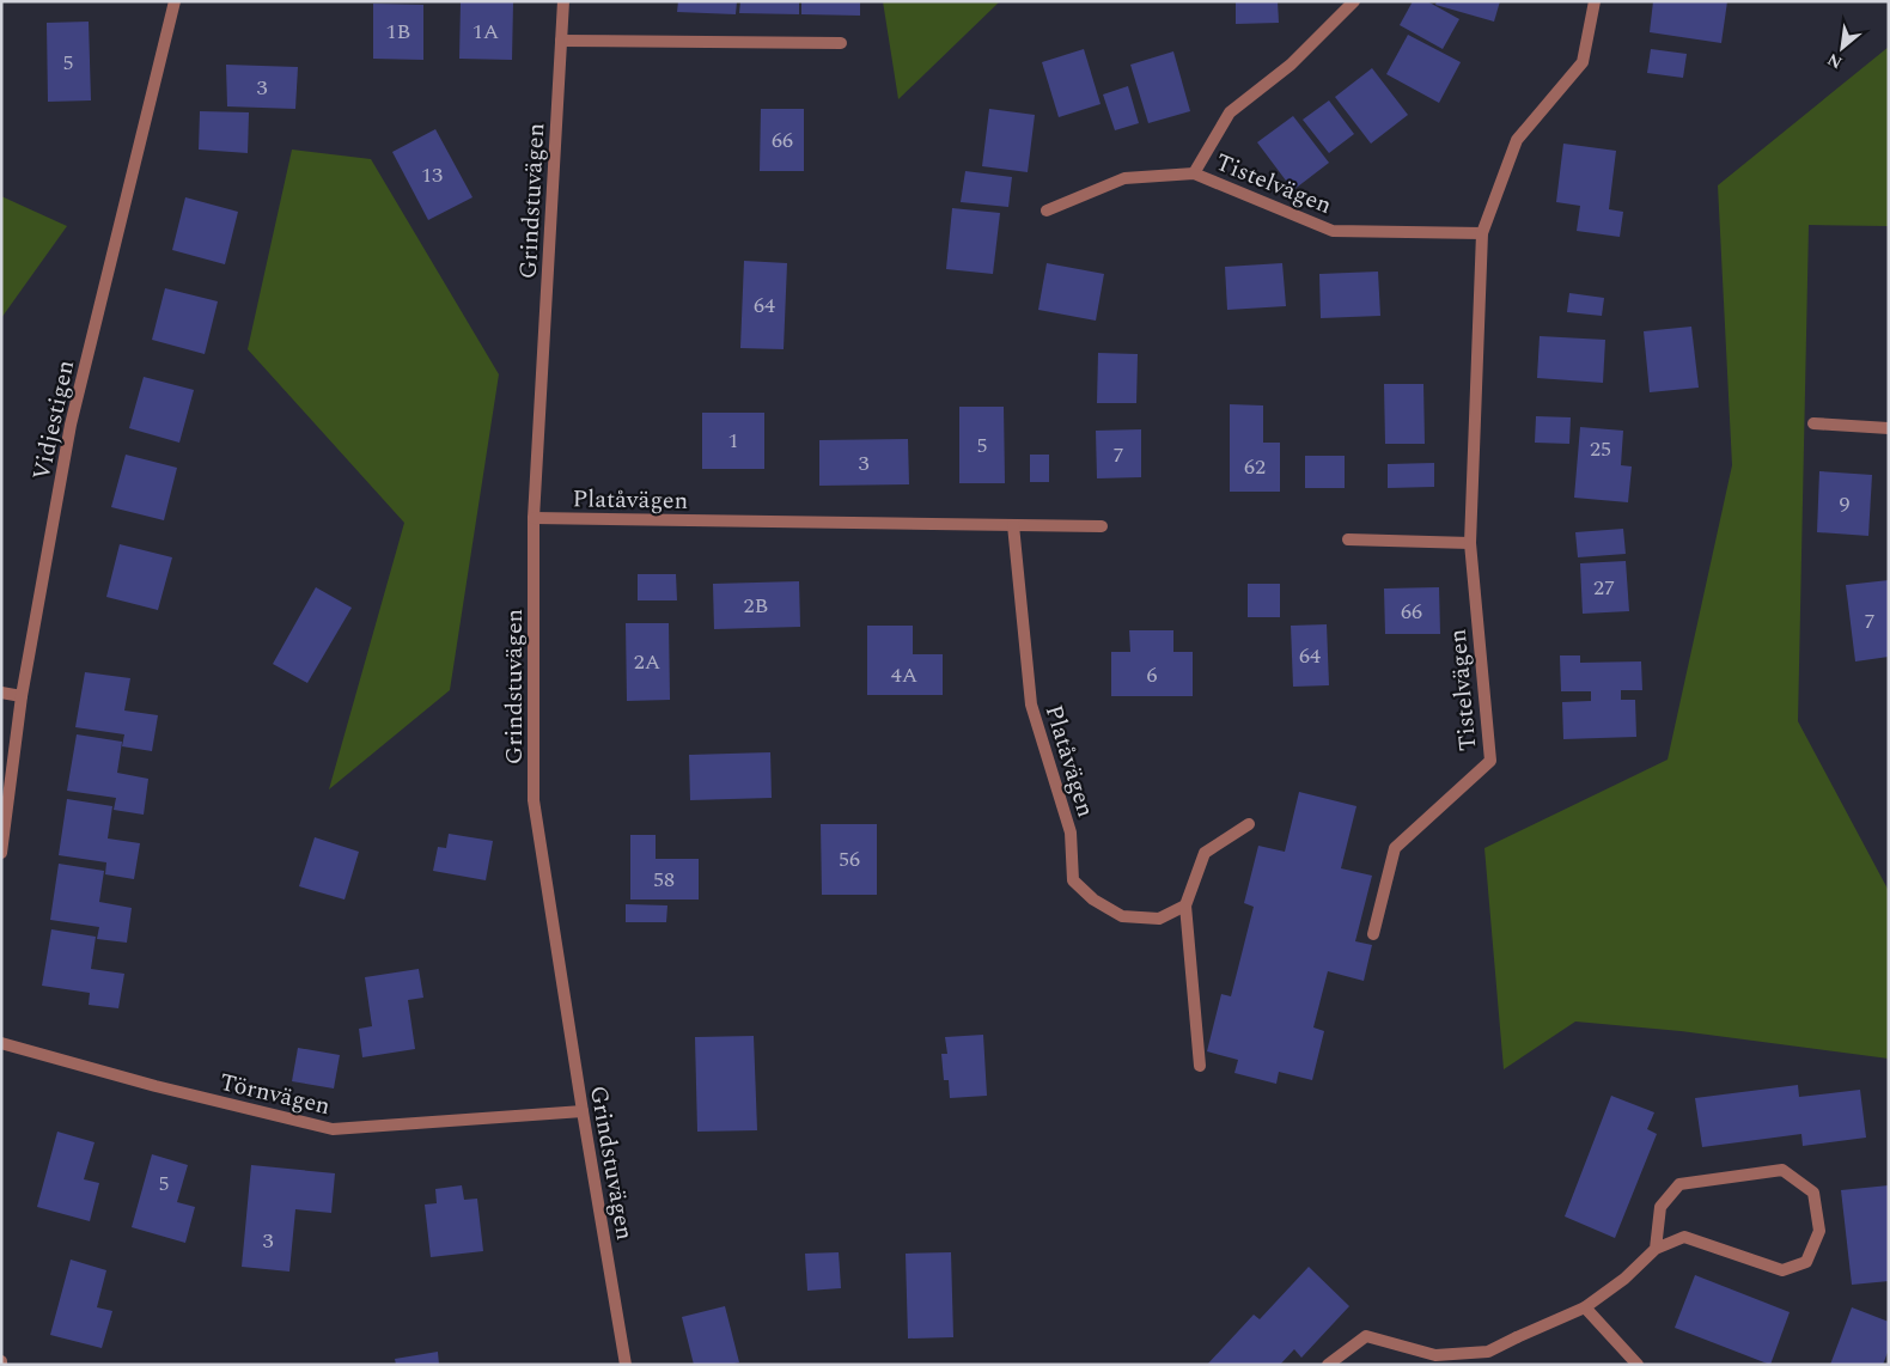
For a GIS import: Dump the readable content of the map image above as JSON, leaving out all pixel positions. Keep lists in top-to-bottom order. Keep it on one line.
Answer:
{"streets":{"street":["Tistelvägen","Grindstuvägen","Vidjestigen","Platåvägen","Törnvägen"]},"crossings":[["Grindstuvägen","Platåvägen"],["Grindstuvägen","Törnvägen"]],"house_numbers":["1B","1A","5","3","66","13","64","1","5","25","7","3","62","9","27","2B","66","7","64","2A","4A","6","56","58","5","3"],"north":"bottom left"}
